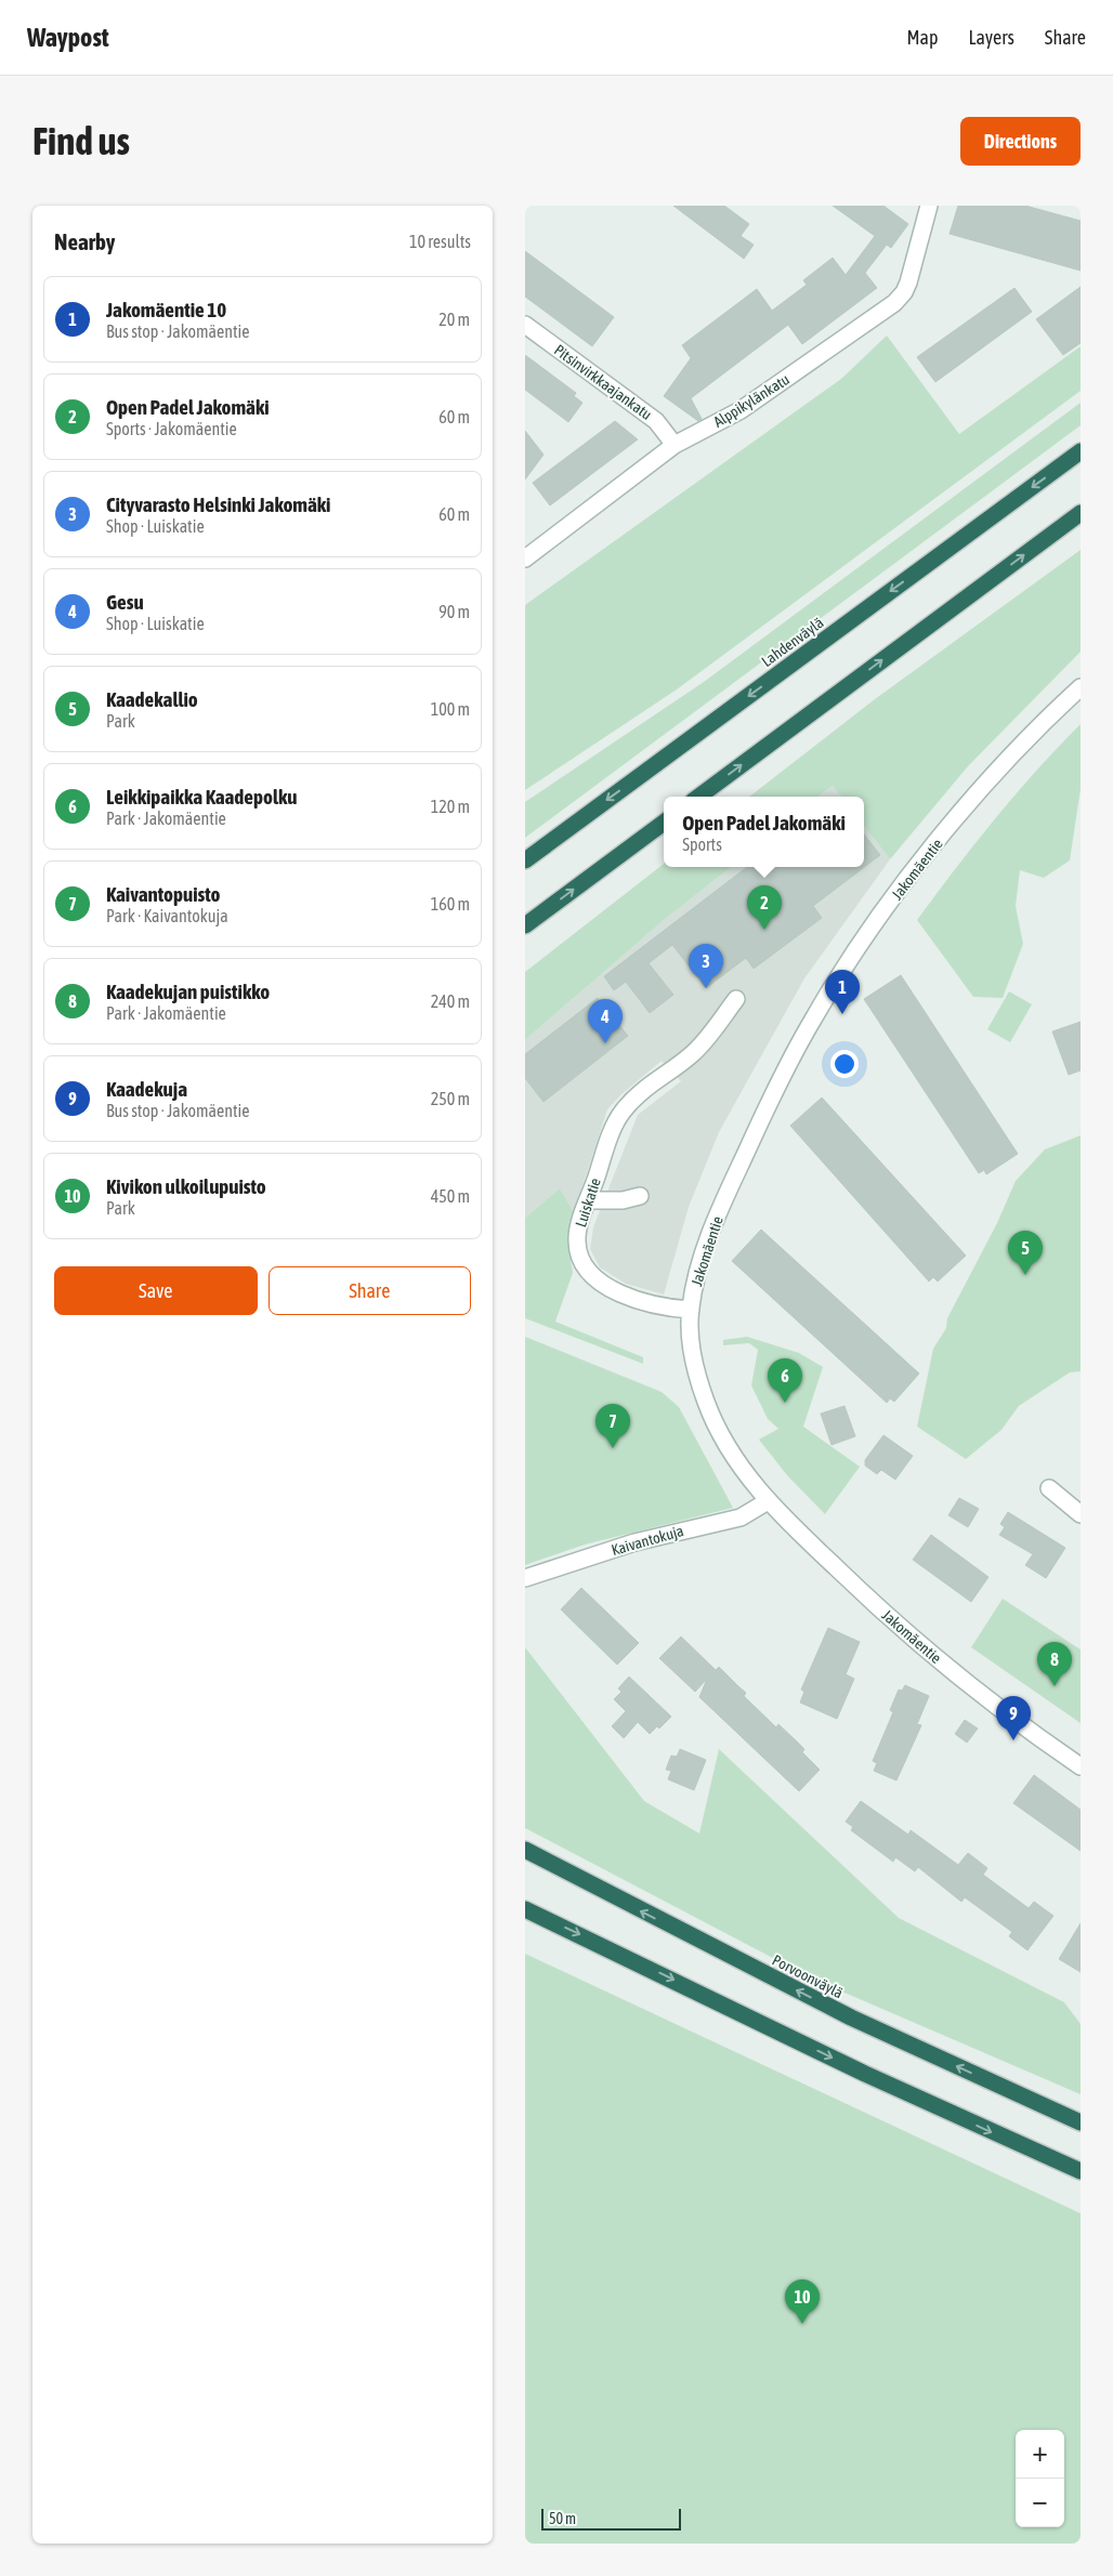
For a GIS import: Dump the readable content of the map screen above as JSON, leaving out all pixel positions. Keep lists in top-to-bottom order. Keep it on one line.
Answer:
{"streets":{"highway":["Lahdenväylä","Porvoonväylä"],"street":["Pitsinvirkkaajankatu","Alppikylänkatu","Jakomäentie","Luiskatie","Kaivantokuja"]},"crossings":[["Pitsinvirkkaajankatu","Alppikylänkatu"],["Jakomäentie","Luiskatie"],["Jakomäentie","Kaivantokuja"]],"scale_bar":"50 m","page":{"header":"Waypost","nav":["Map","Layers","Share"],"buttons":["Directions",["Save","Share"]],"title":"Find us","heading":["Nearby","10 results"],"list":[{"mark":"1","name":"Jakomäentie 10","note":"Bus stop · Jakomäentie","value":"20 m"},{"mark":"2","name":"Open Padel Jakomäki","note":"Sports · Jakomäentie","value":"60 m"},{"mark":"3","name":"Cityvarasto Helsinki Jakomäki","note":"Shop · Luiskatie","value":"60 m"},{"mark":"4","name":"Gesu","note":"Shop · Luiskatie","value":"90 m"},{"mark":"5","name":"Kaadekallio","note":"Park","value":"100 m"},{"mark":"6","name":"Leikkipaikka Kaadepolku","note":"Park · Jakomäentie","value":"120 m"},{"mark":"7","name":"Kaivantopuisto","note":"Park · Kaivantokuja","value":"160 m"},{"mark":"8","name":"Kaadekujan puistikko","note":"Park · Jakomäentie","value":"240 m"},{"mark":"9","name":"Kaadekuja","note":"Bus stop · Jakomäentie","value":"250 m"},{"mark":"10","name":"Kivikon ulkoilupuisto","note":"Park","value":"450 m"}],"popup":["Open Padel Jakomäki","Sports"],"pins":["2","3","1","4","5","6","7","8","9","10"],"map_buttons":["+","−"],"scale":"50 m"}}
